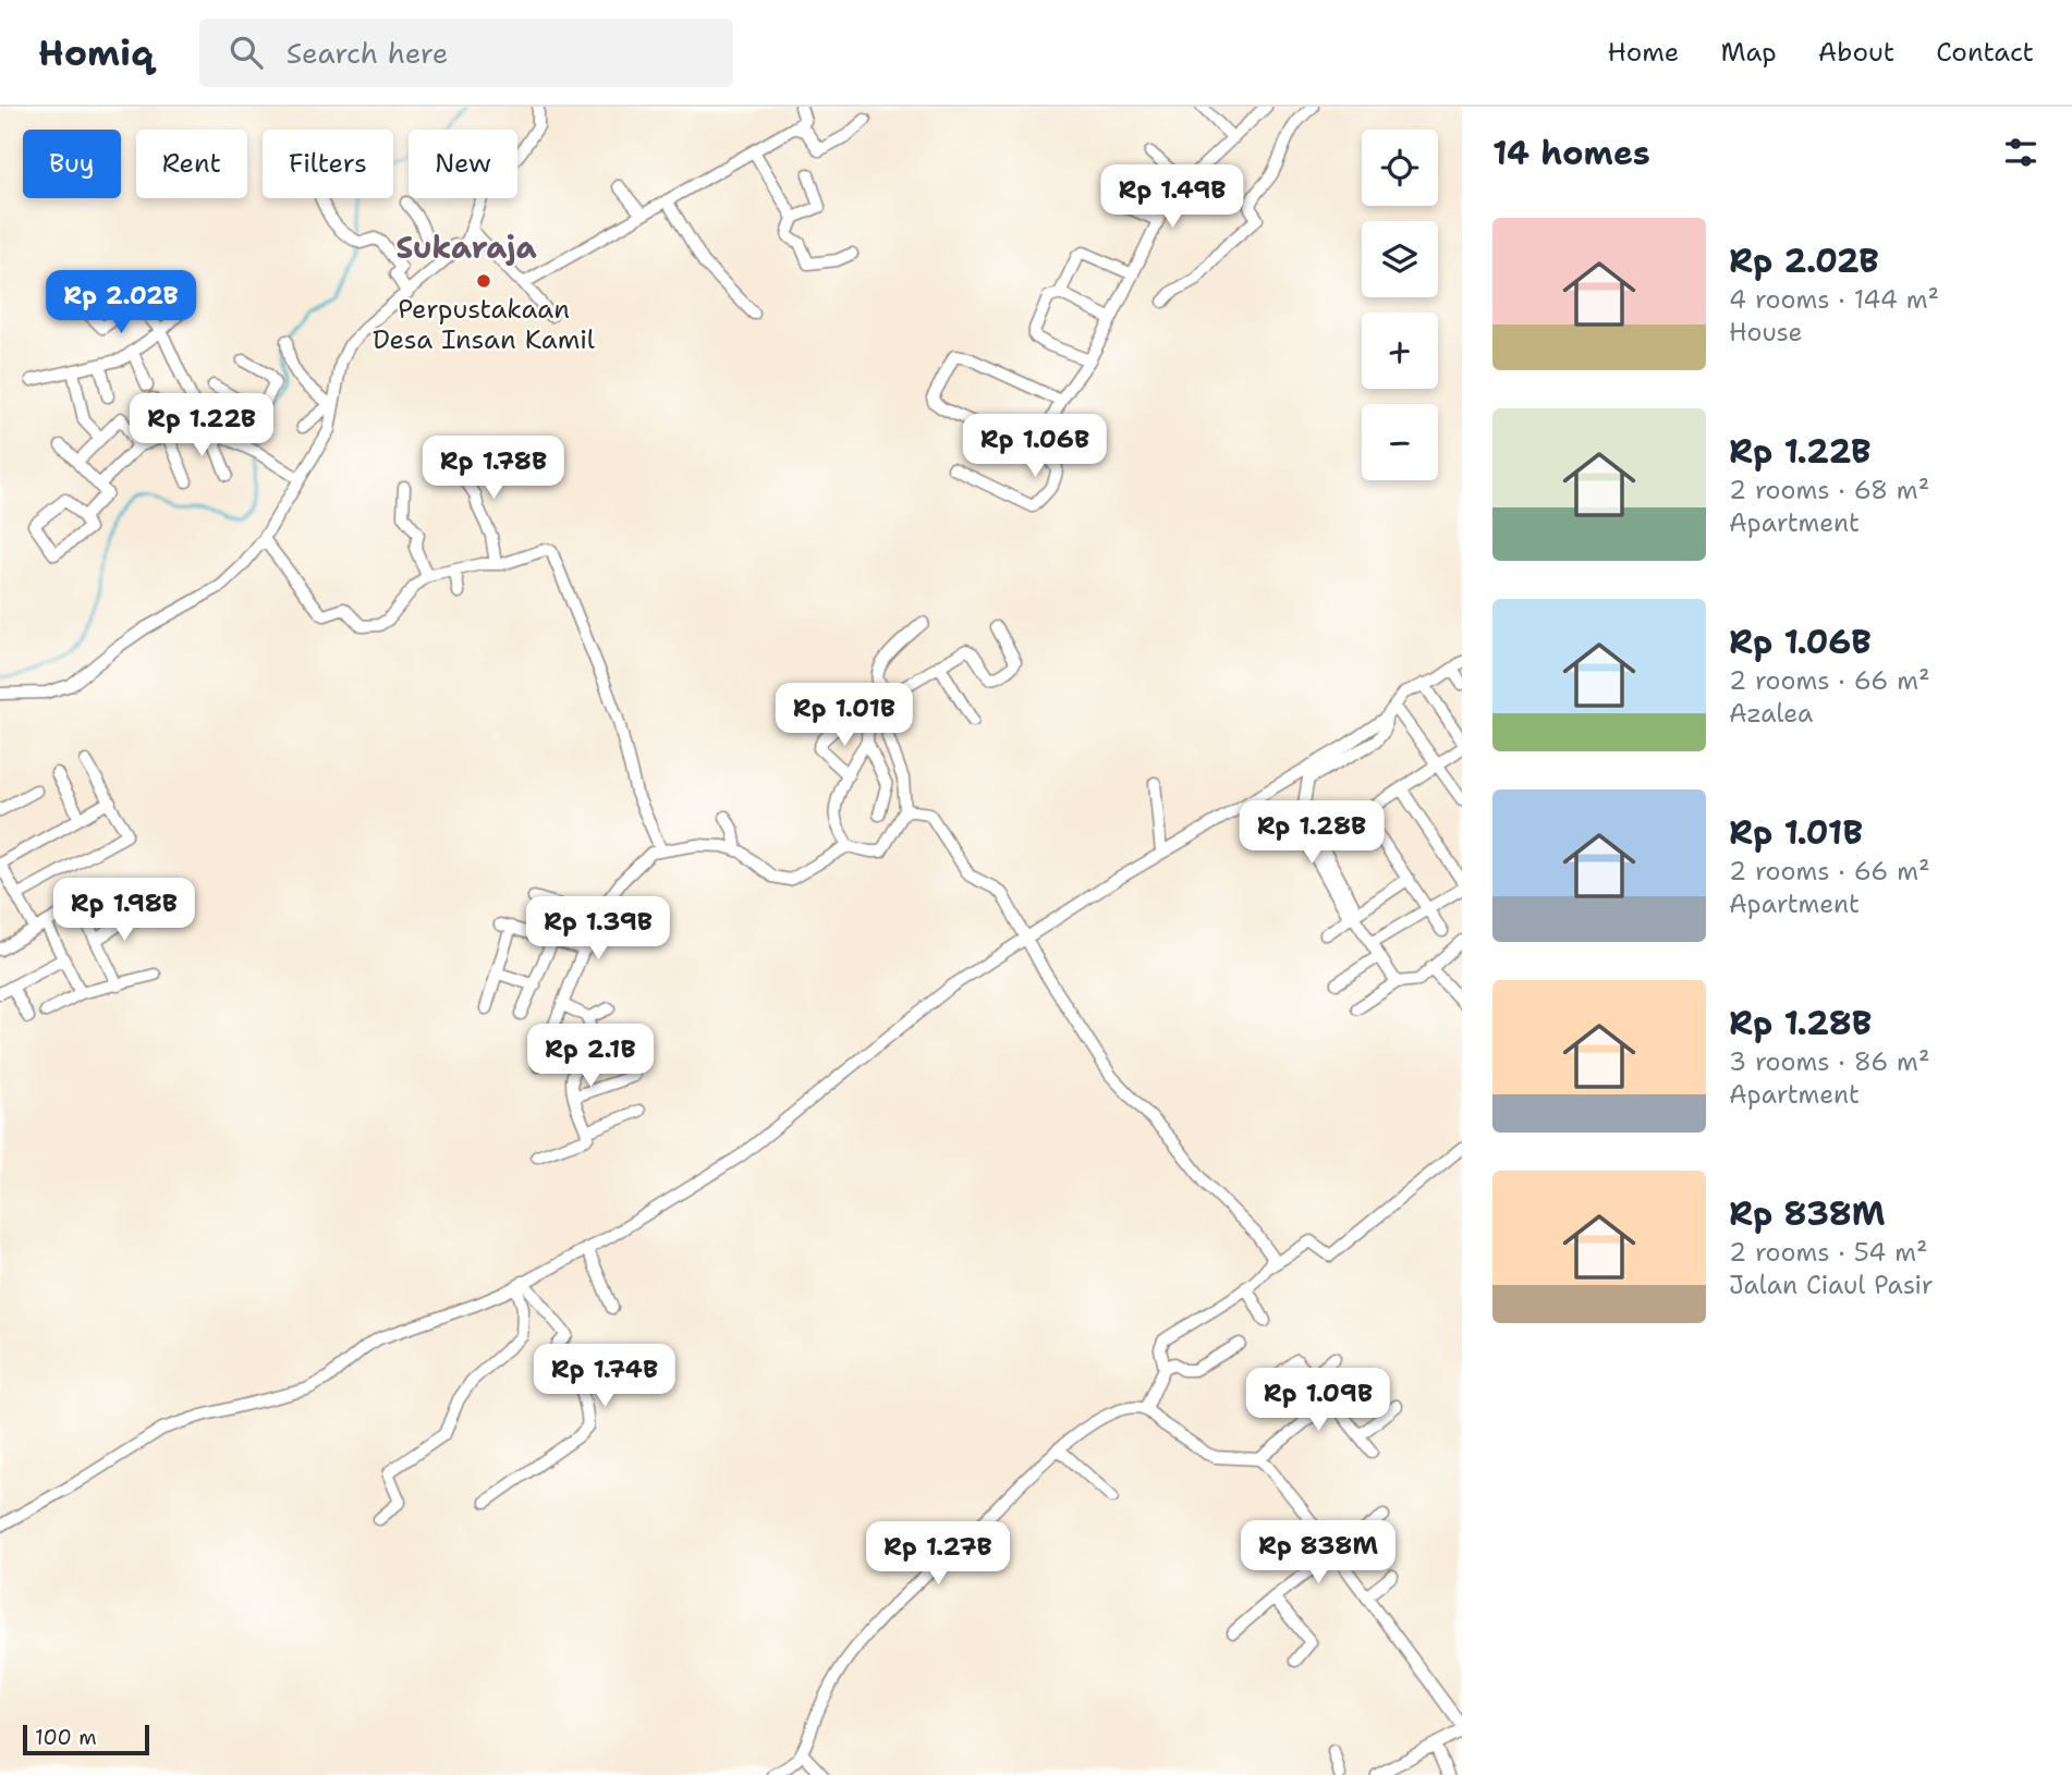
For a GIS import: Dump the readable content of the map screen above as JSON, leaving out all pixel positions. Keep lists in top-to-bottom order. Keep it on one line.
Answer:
{"districts":["Sukaraja"],"places":["Perpustakaan Desa Insan Kamil"],"scale_bar":"100 m","page":{"header":"Homiq","search":"Search here","nav":["Home","Map","About","Contact"],"heading":"14 homes","map_buttons":["+","−"],"chip":["Buy","Rent","Filters","New"],"price":["Rp 1.49B","Rp 2.02B","Rp 1.22B","Rp 1.06B","Rp 1.78B","Rp 1.01B","Rp 1.28B","Rp 1.98B","Rp 1.39B","Rp 2.1B","Rp 1.74B","Rp 1.09B","Rp 838M","Rp 1.27B"],"list":[{"name":"Rp 2.02B","note":"4 rooms · 144 m² · House"},{"name":"Rp 1.22B","note":"2 rooms · 68 m² · Apartment"},{"name":"Rp 1.06B","note":"2 rooms · 66 m² · Azalea"},{"name":"Rp 1.01B","note":"2 rooms · 66 m² · Apartment"},{"name":"Rp 1.28B","note":"3 rooms · 86 m² · Apartment"},{"name":"Rp 838M","note":"2 rooms · 54 m² · Jalan Ciaul Pasir"}],"scale":"100 m"}}
